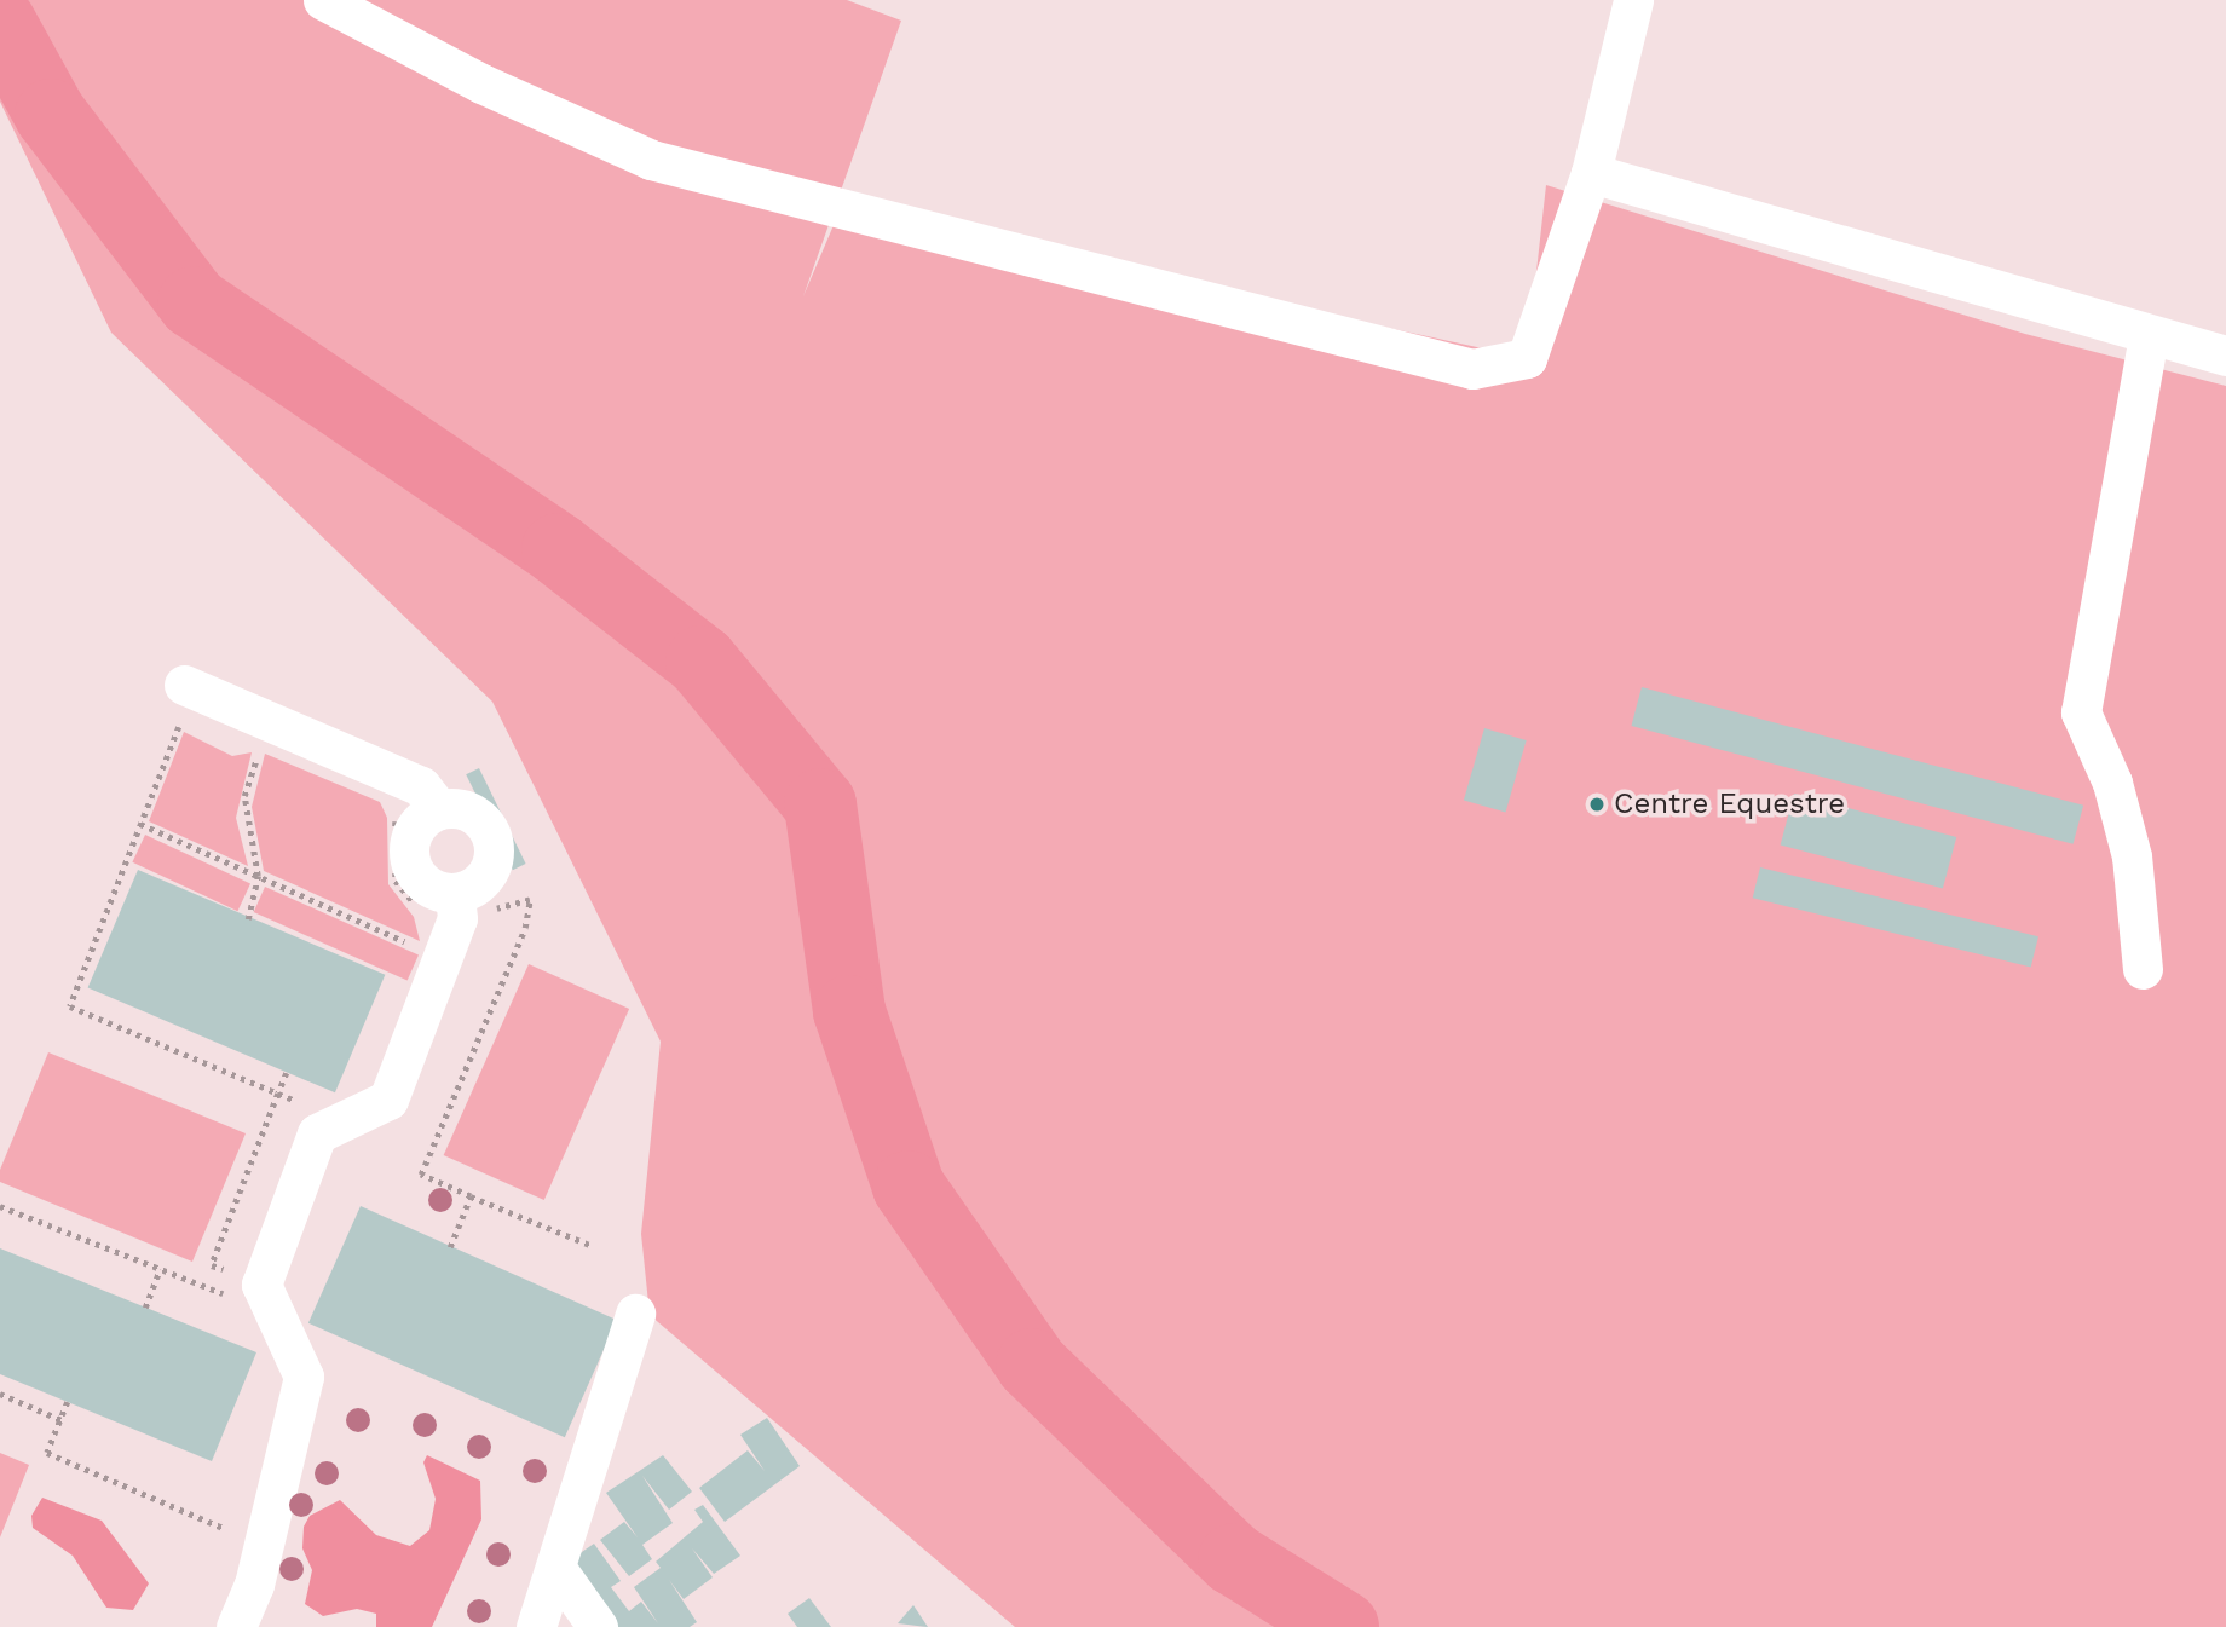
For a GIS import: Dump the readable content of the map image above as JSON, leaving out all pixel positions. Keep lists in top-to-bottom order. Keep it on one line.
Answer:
{"places":["Centre Equestre"]}
